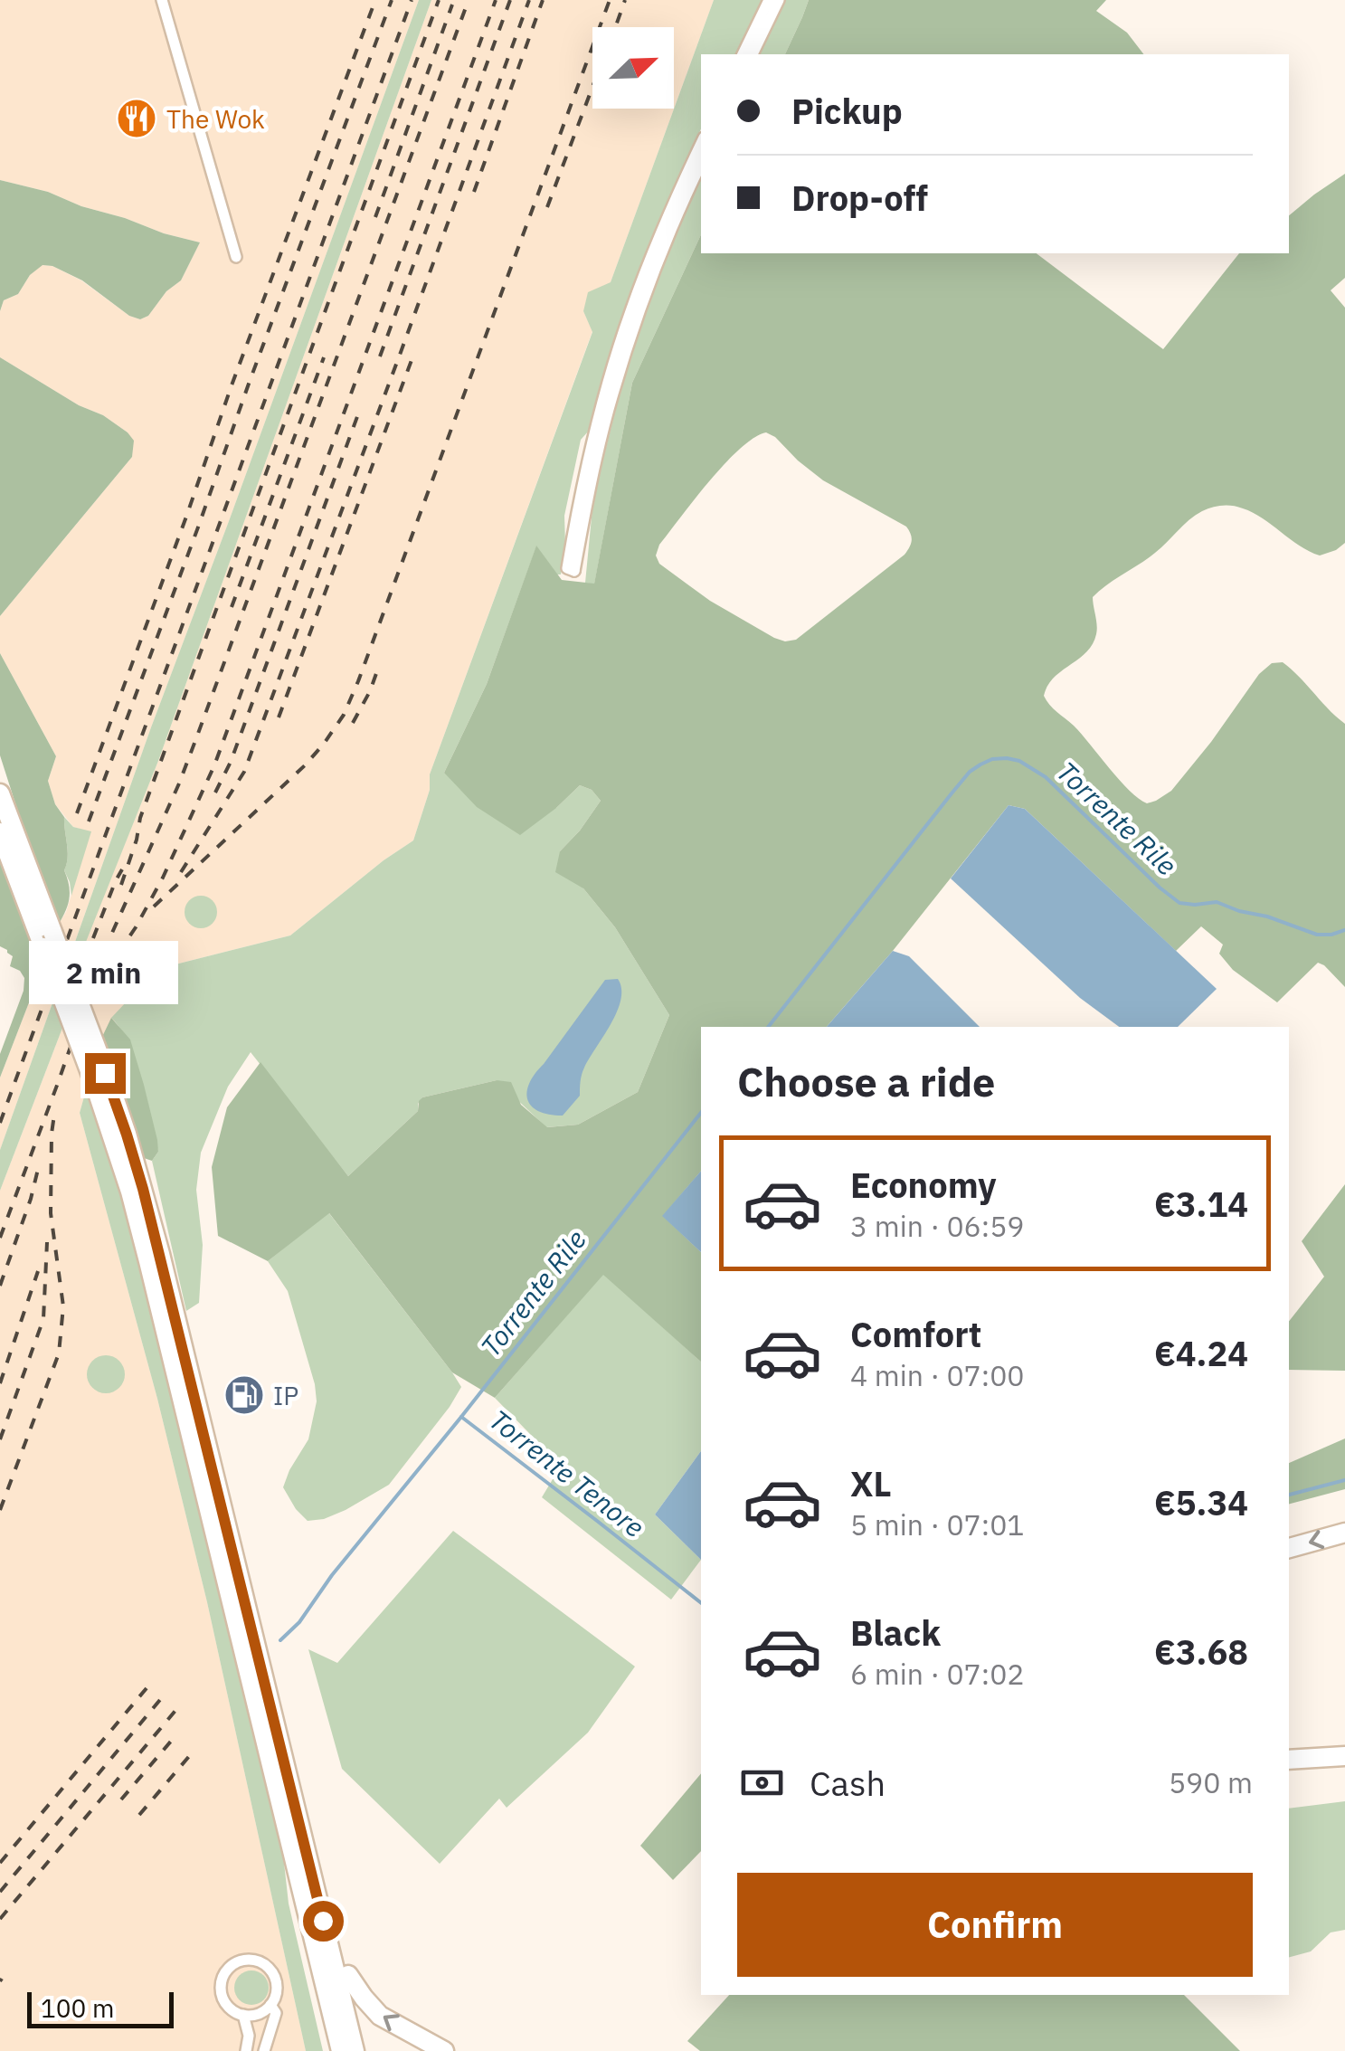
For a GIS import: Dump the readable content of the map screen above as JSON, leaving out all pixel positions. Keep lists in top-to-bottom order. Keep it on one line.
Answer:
{"water":["Torrente Rile","Torrente Tenore"],"places":{"restaurant":["The Wok"],"fuel station":["IP"]},"scale_bar":"100 m","north":"top right","page":{"banner":["Pickup","Drop-off"],"bubble":"2 min","heading":"Choose a ride","list":[{"name":"Economy","note":"3 min · 06:59","value":"€3.14"},{"name":"Comfort","note":"4 min · 07:00","value":"€4.24"},{"name":"XL","note":"5 min · 07:01","value":"€5.34"},{"name":"Black","note":"6 min · 07:02","value":"€3.68"}],"pay":["Cash","590 m"],"buttons":"Confirm","scale":"100 m"}}
